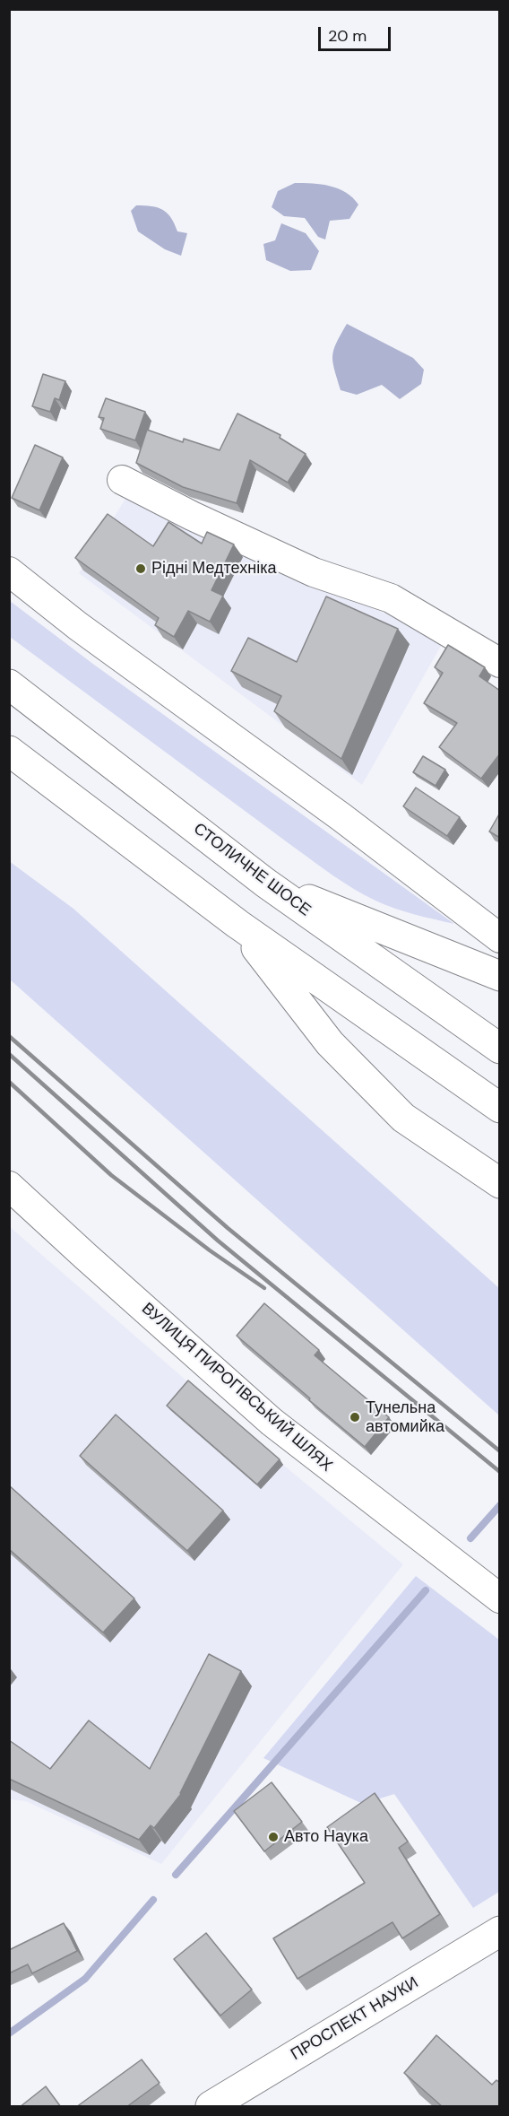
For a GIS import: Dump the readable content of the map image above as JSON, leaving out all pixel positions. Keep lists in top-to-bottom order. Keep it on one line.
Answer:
{"streets":{"main road":["СТОЛИЧНЕ ШОСЕ","ПРОСПЕКТ НАУКИ"],"street":["ВУЛИЦЯ ПИРОГІВСЬКИЙ ШЛЯХ"]},"places":["Рідні Медтехніка","Тунельна автомийка","Авто Наука"],"scale_bar":"20 m"}
